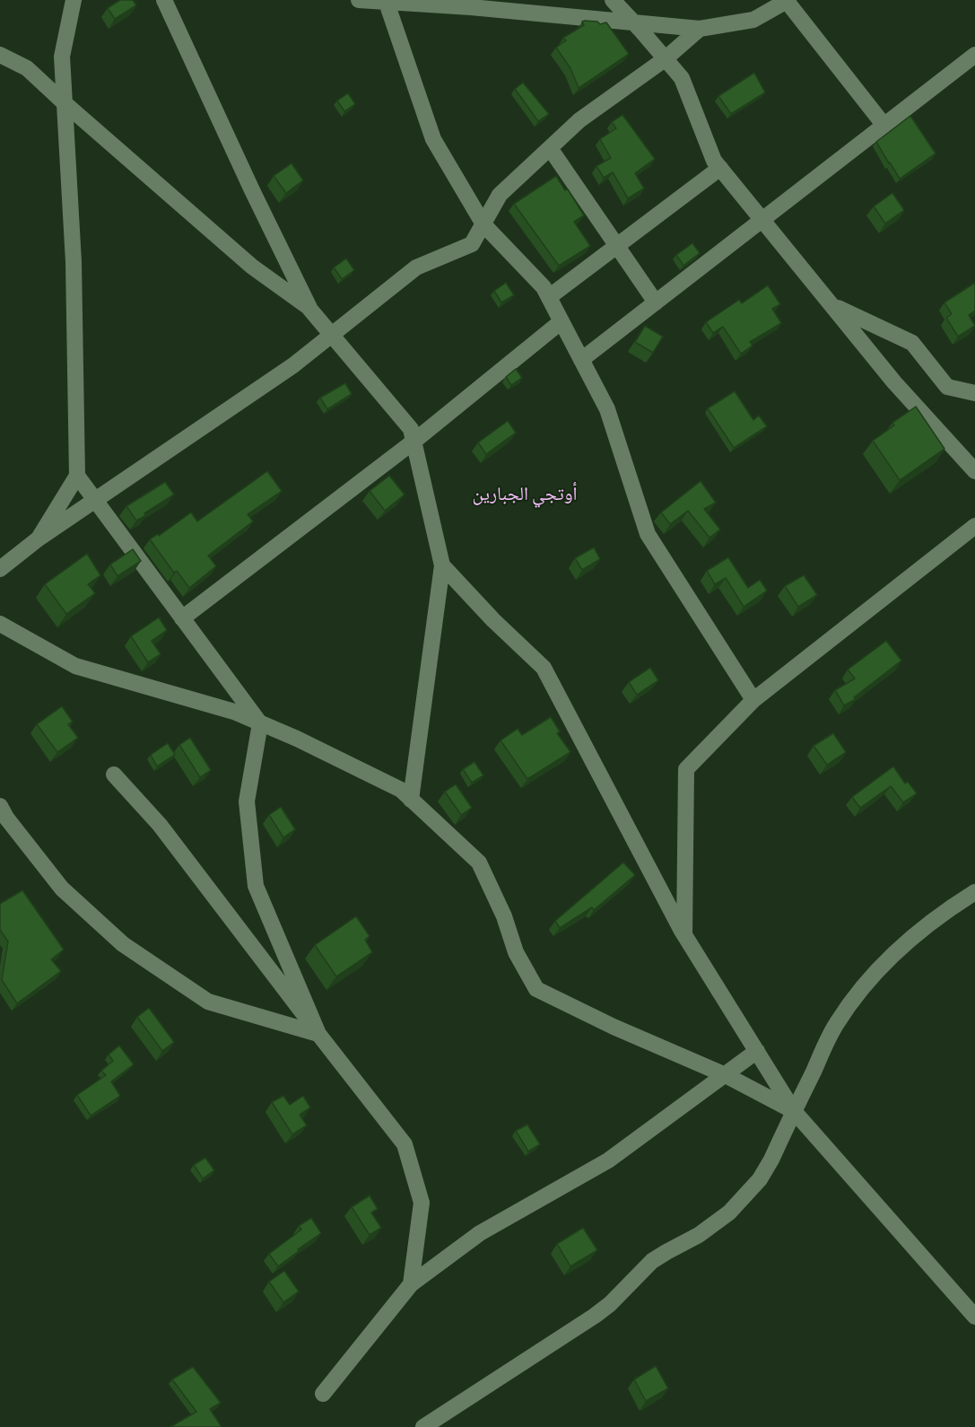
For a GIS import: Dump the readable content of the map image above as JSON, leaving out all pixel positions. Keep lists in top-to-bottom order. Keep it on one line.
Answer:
{"districts":["أوتجي الجبارين"]}
